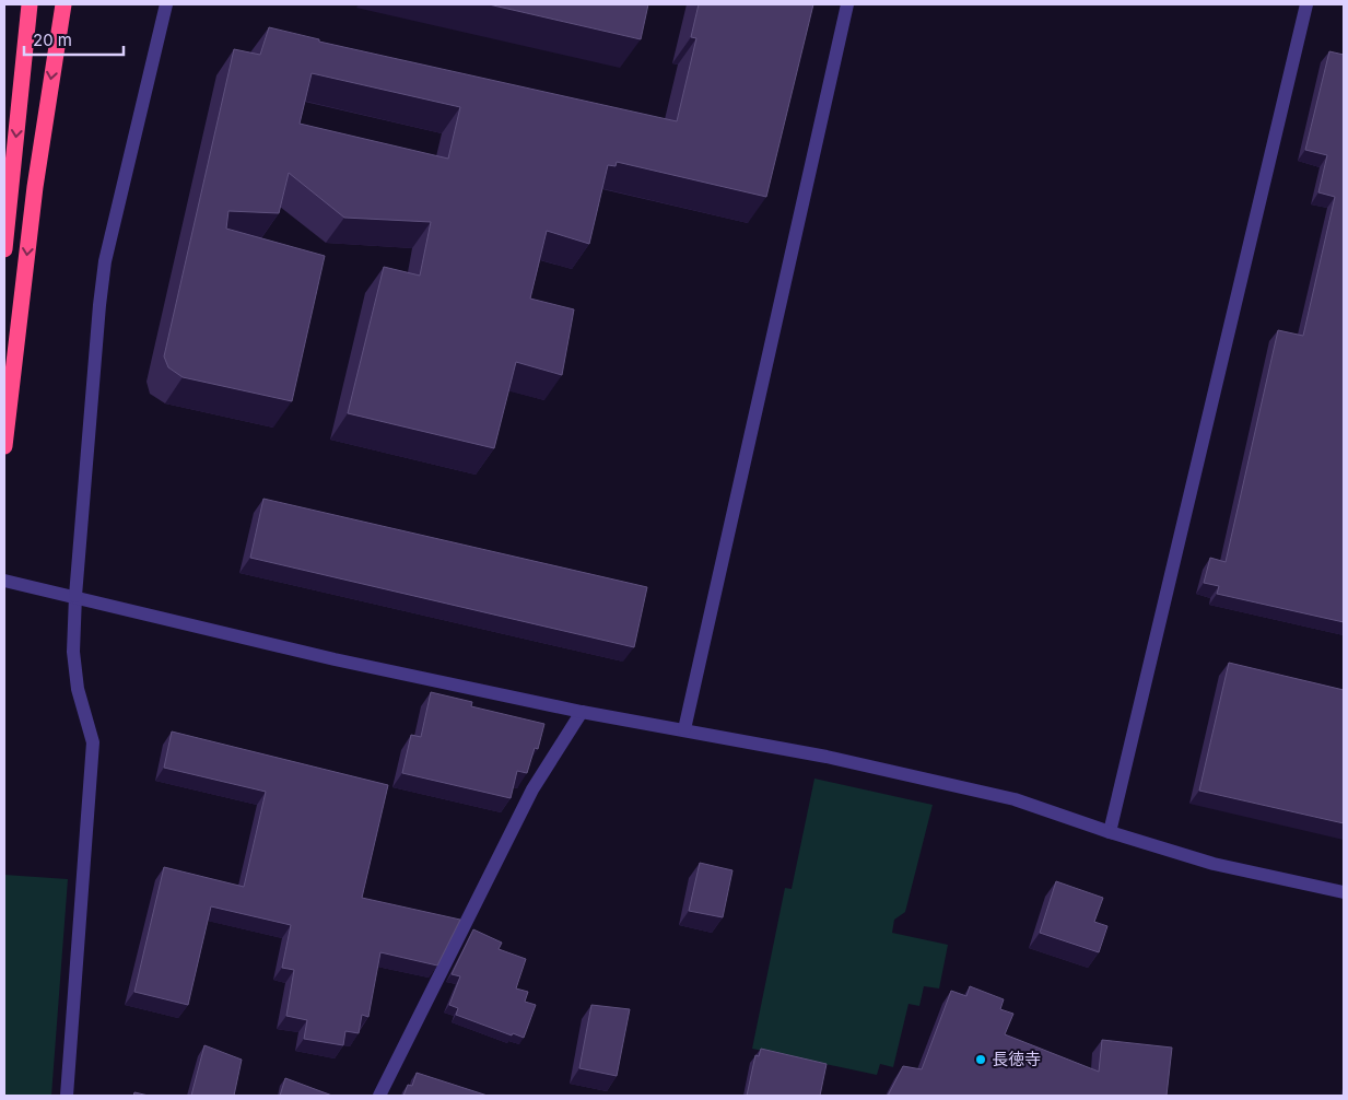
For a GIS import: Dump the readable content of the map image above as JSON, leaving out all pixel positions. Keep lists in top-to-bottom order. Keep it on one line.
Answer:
{"places":["長徳寺"],"scale_bar":"20 m"}
